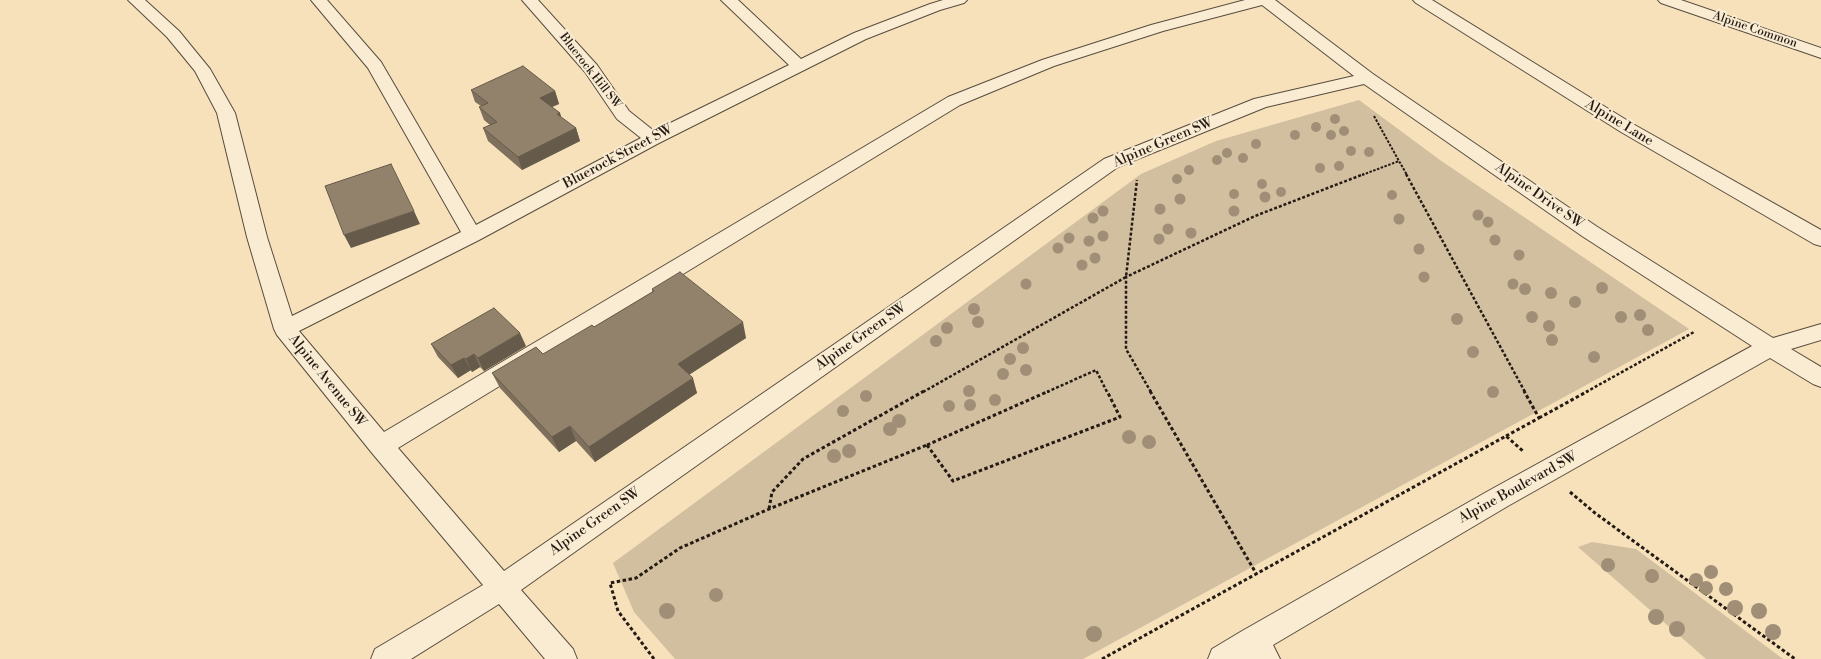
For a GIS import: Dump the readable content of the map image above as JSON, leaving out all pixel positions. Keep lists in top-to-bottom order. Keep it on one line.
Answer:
{"streets":{"street":["Alpine Common","Bluerock Hill SW","Alpine Lane","Alpine Green SW","Bluerock Street SW","Alpine Drive SW","Alpine Avenue SW","Alpine Boulevard SW"]},"crossings":[["Bluerock Hill SW","Bluerock Street SW"],["Alpine Green SW","Alpine Drive SW"],["Alpine Green SW","Alpine Avenue SW"],["Bluerock Street SW","Alpine Avenue SW"],["Alpine Drive SW","Alpine Boulevard SW"]]}
